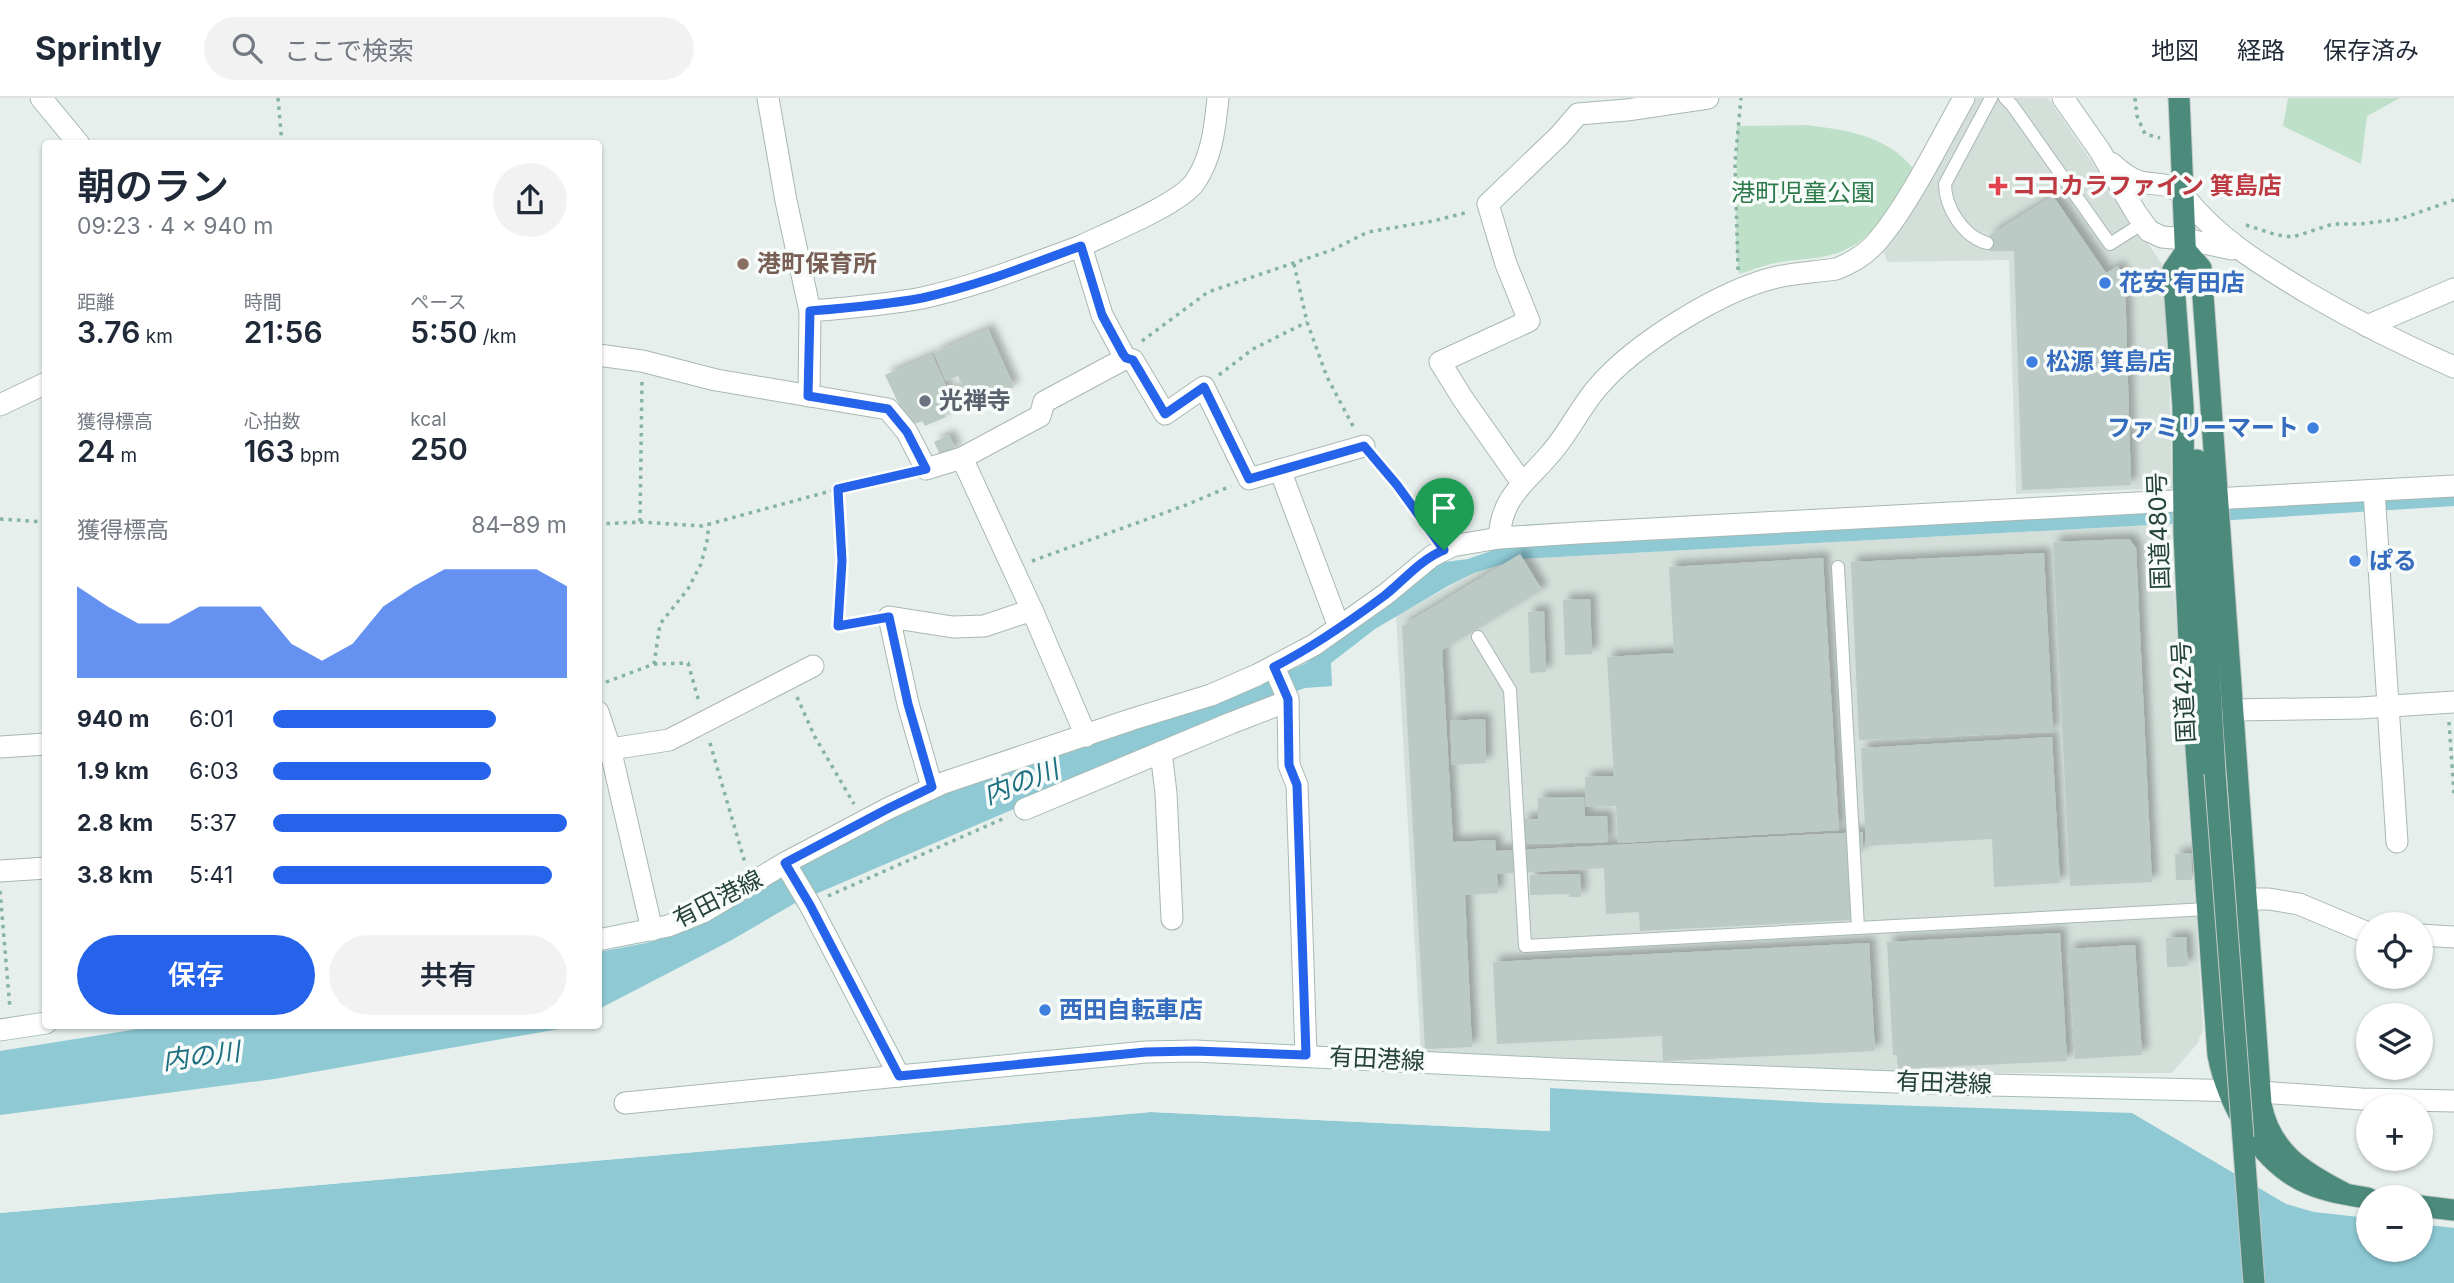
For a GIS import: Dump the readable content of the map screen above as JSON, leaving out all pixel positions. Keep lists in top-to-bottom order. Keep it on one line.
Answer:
{"streets":{"highway":["国道480号","国道42号"],"street":["有田港線"]},"crossings":[["国道480号","国道42号"],["国道480号","有田港線"]],"water":["内の川"],"parks":["港町児童公園"],"places":{"health":["ココカラファイン 箕島店"],"other":["港町保育所","花安 有田店","松源 箕島店","光禅寺","ファミリーマート","ぱる","西田自転車店"]},"page":{"header":"Sprintly","search":"ここで検索","nav":["地図","経路","保存済み"],"heading":["朝のラン","09:23 · 4 × 940 m"],"stats":[["距離","3.76 km"],["時間","21:56"],["ペース","5:50 /km"],["獲得標高","24 m"],["心拍数","163 bpm"],["kcal","250"]],"chart":["獲得標高","84–89 m"],"list":[{"name":"940 m","note":"6:01"},{"name":"1.9 km","note":"6:03"},{"name":"2.8 km","note":"5:37"},{"name":"3.8 km","note":"5:41"}],"map_buttons":["+","−"],"buttons":["保存","共有"]}}
